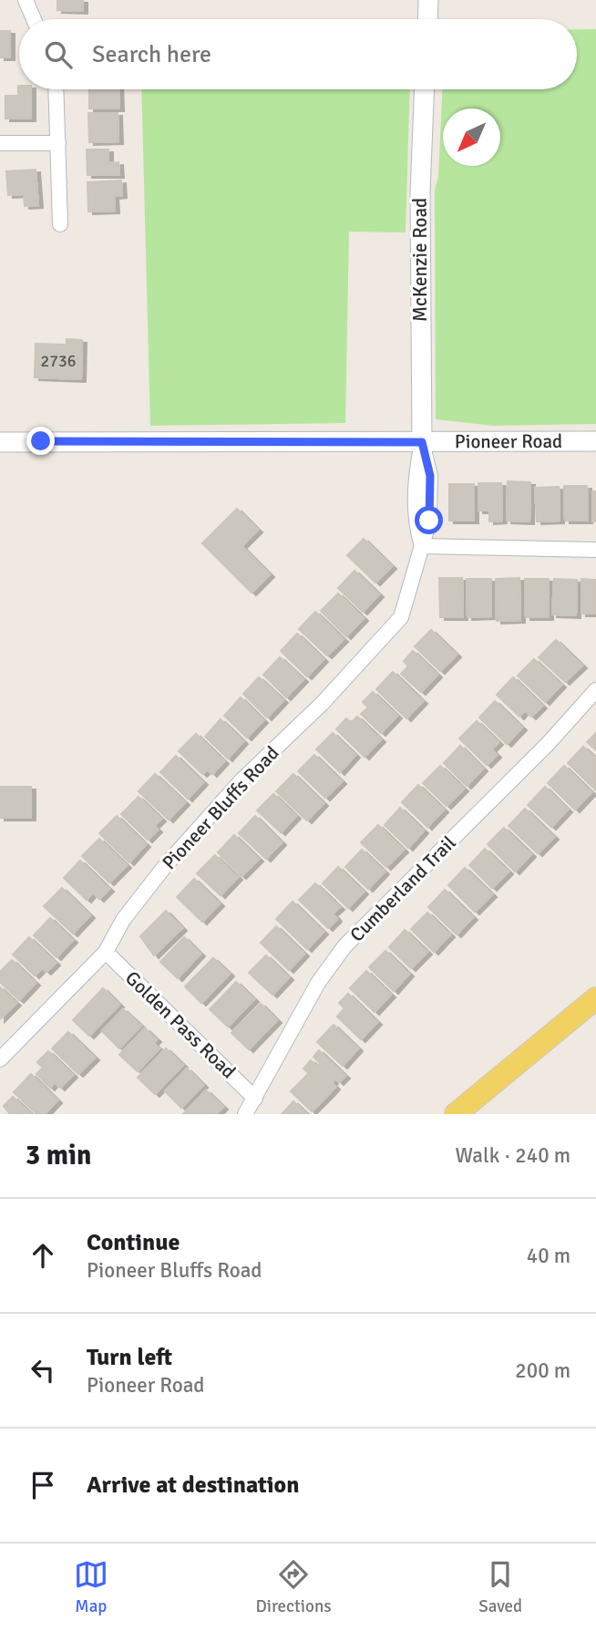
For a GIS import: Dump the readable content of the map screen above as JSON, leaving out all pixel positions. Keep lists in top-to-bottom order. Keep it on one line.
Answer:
{"streets":{"main road":["McKenzie Road","Pioneer Road"],"street":["Pioneer Bluffs Road","Cumberland Trail","Golden Pass Road"]},"crossings":[["McKenzie Road","Pioneer Road"],["McKenzie Road","Pioneer Bluffs Road"],["Pioneer Road","Pioneer Bluffs Road"],["Pioneer Bluffs Road","Golden Pass Road"],["Cumberland Trail","Golden Pass Road"]],"house_numbers":["2736"],"north":"bottom left","page":{"search":"Search here","heading":["3 min","Walk · 240 m"],"list":[["Continue","Pioneer Bluffs Road","40 m"],["Turn left","Pioneer Road","200 m"],"Arrive at destination"],"nav":["Map","Directions","Saved"]}}
